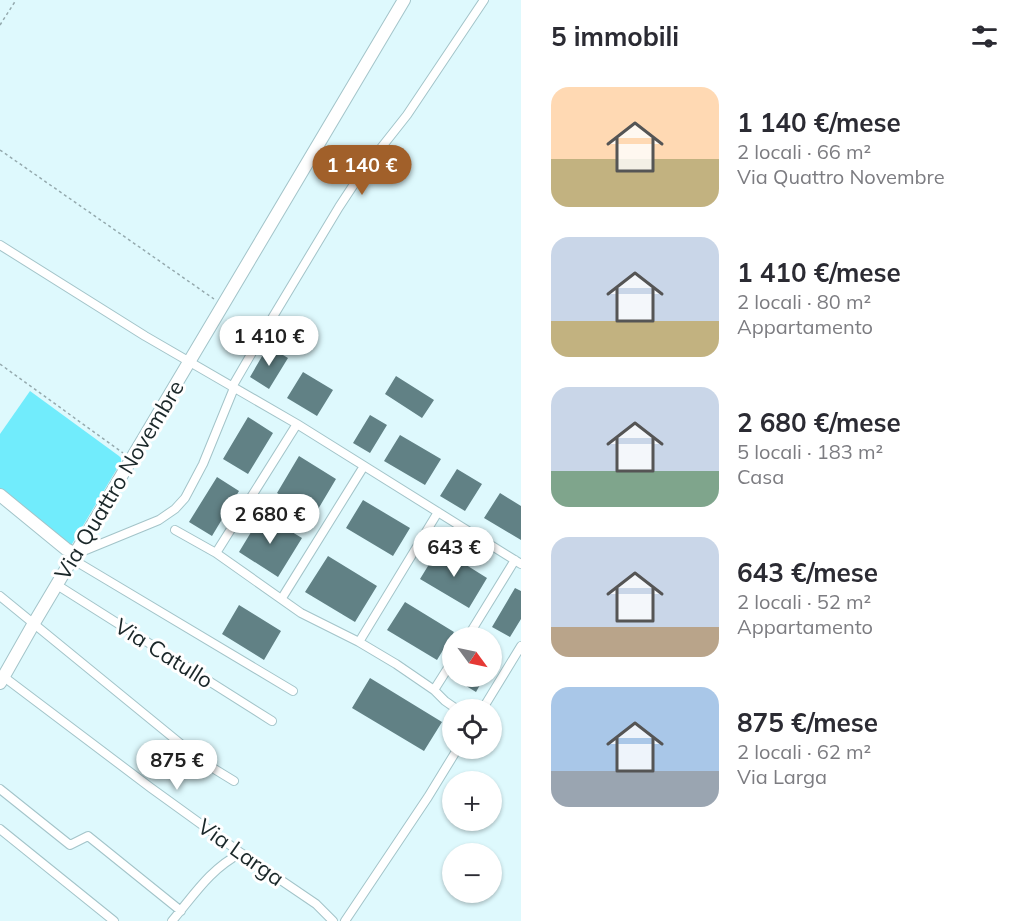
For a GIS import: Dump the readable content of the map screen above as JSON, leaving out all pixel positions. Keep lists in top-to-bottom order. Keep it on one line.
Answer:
{"streets":{"street":["Via Quattro Novembre","Via Catullo","Via Larga"]},"crossings":[["Via Quattro Novembre","Via Catullo"],["Via Quattro Novembre","Via Larga"]],"north":"bottom right","page":{"heading":"5 immobili","list":[{"name":"1 140 €/mese","note":"2 locali · 66 m² · Via Quattro Novembre"},{"name":"1 410 €/mese","note":"2 locali · 80 m² · Appartamento"},{"name":"2 680 €/mese","note":"5 locali · 183 m² · Casa"},{"name":"643 €/mese","note":"2 locali · 52 m² · Appartamento"},{"name":"875 €/mese","note":"2 locali · 62 m² · Via Larga"}],"price":["1 140 €","1 410 €","2 680 €","643 €","875 €"],"map_buttons":["+","−"]}}
